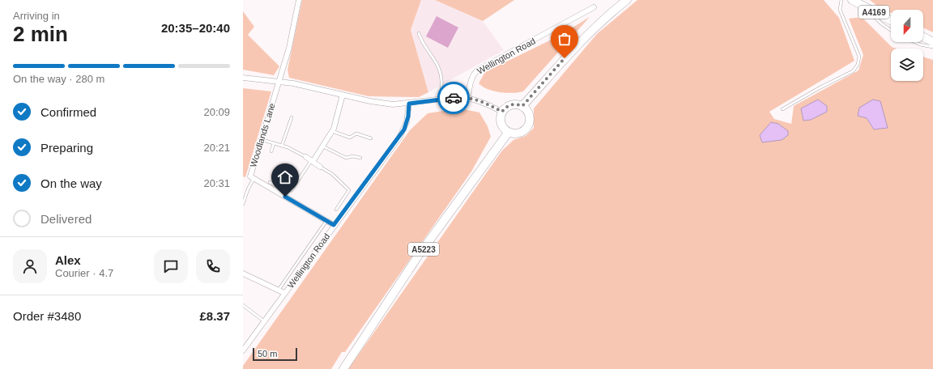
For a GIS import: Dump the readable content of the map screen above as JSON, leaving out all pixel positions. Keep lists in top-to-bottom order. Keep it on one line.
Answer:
{"streets":{"main road":["A4169","A5223"],"street":["Wellington Road","Woodlands Lane"]},"crossings":[["Wellington Road","Woodlands Lane"]],"scale_bar":"50 m","north":"bottom","page":{"heading":["2 min","Arriving in","20:35–20:40"],"panel":["Alex","Courier · 4.7","Order #3480","£8.37"],"bar":"On the way · 280 m","list":[["Confirmed","20:09"],["Preparing","20:21"],["On the way","20:31"],"Delivered"],"scale":"50 m"}}
